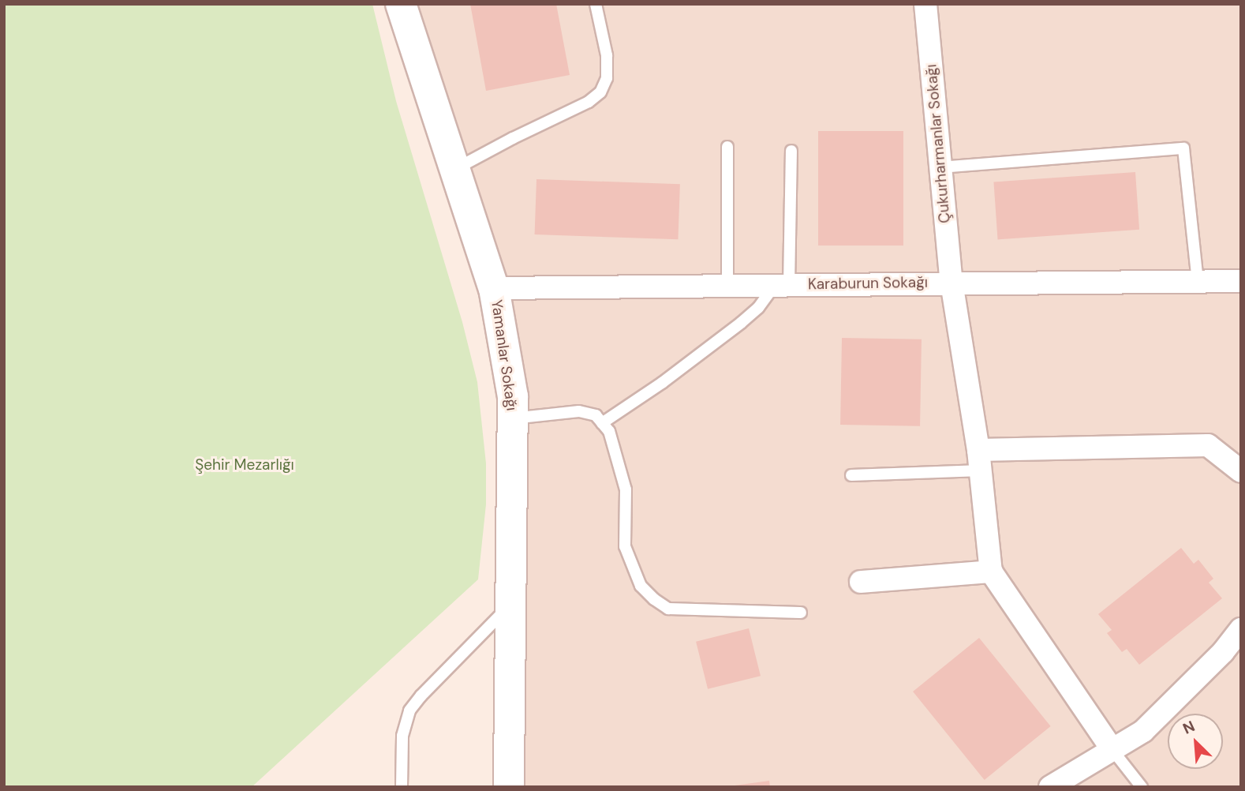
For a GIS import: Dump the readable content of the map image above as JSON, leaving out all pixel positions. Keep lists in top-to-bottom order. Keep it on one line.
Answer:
{"streets":{"street":["Çukurharmanlar Sokağı","Karaburun Sokağı","Yamanlar Sokağı"]},"crossings":[["Çukurharmanlar Sokağı","Karaburun Sokağı"],["Karaburun Sokağı","Yamanlar Sokağı"]],"parks":["Şehir Mezarlığı"],"north":"top left"}
